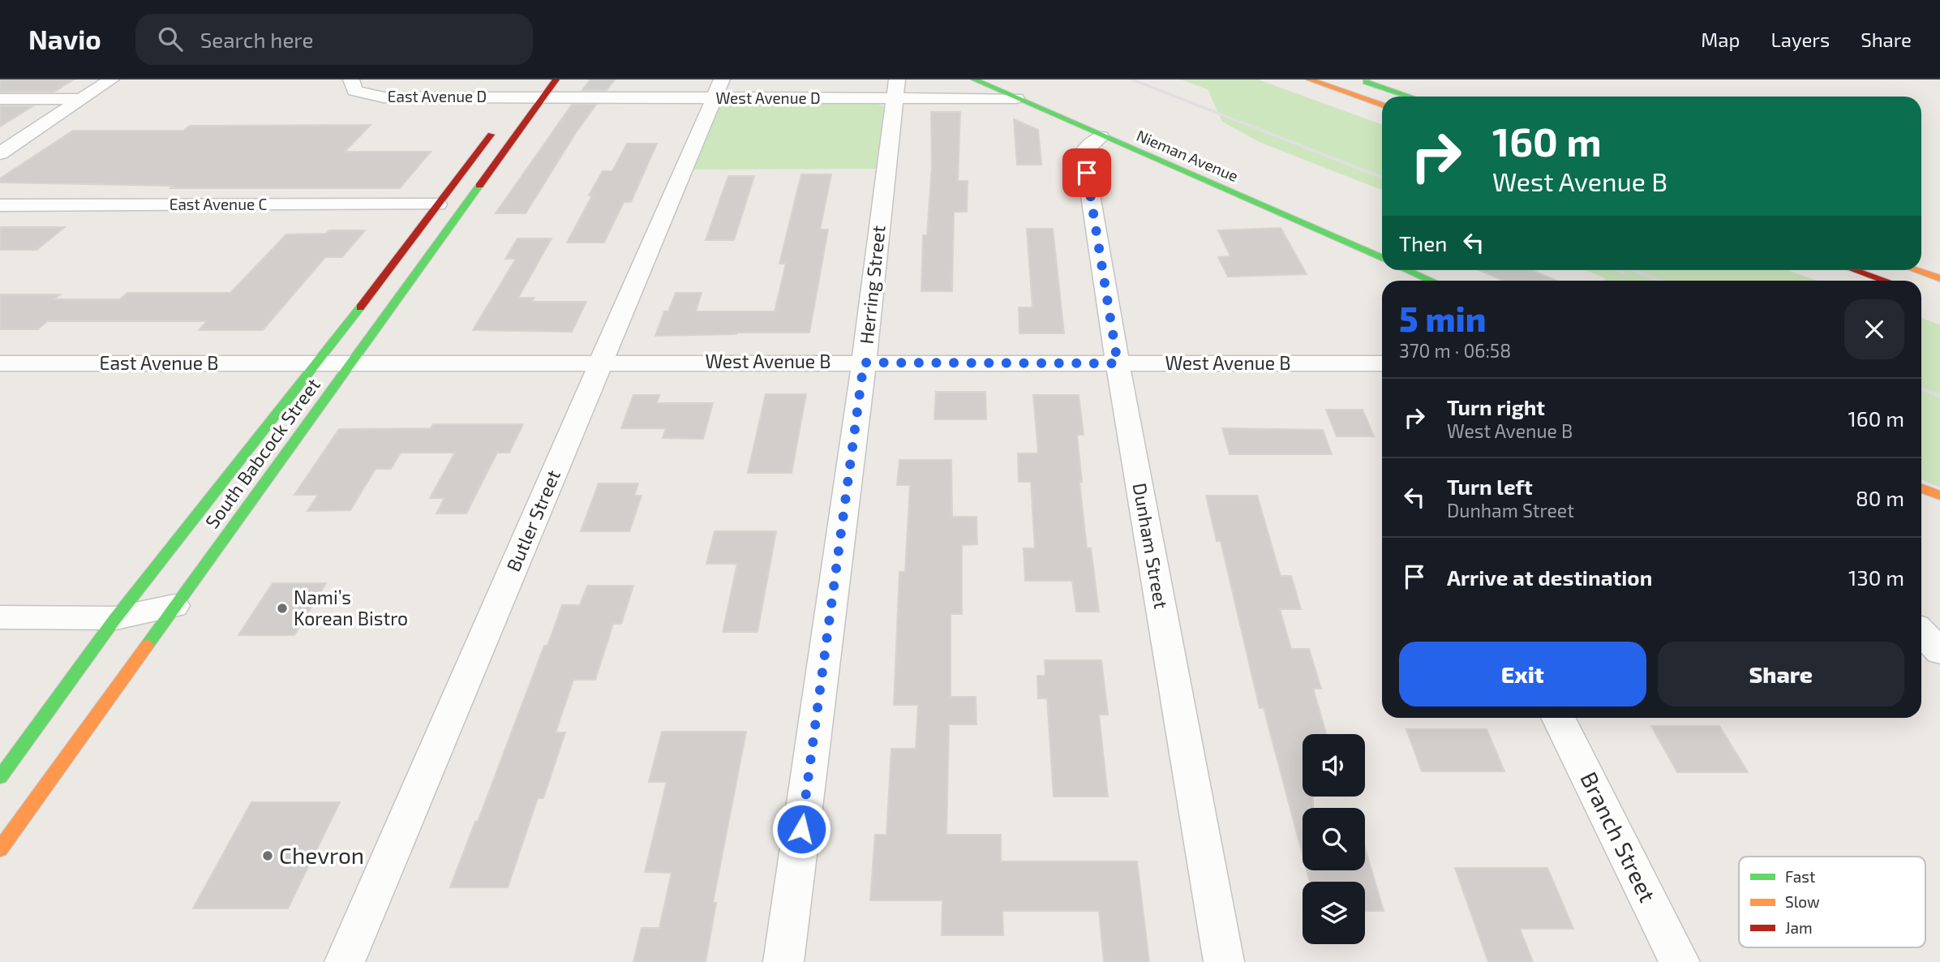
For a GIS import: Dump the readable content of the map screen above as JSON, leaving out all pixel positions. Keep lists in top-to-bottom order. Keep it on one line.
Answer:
{"streets":{"main road":["Nieman Avenue","South Babcock Street"],"street":["East Avenue D","West Avenue D","East Avenue C","Herring Street","West Avenue B","East Avenue B","Butler Street","Dunham Street","Branch Street"]},"crossings":[["East Avenue D","West Avenue D"],["East Avenue D","South Babcock Street"],["West Avenue D","Nieman Avenue"],["West Avenue D","Herring Street"],["West Avenue D","South Babcock Street"],["West Avenue D","Butler Street"],["Nieman Avenue","Dunham Street"],["East Avenue C","South Babcock Street"],["Herring Street","West Avenue B"],["West Avenue B","East Avenue B"],["West Avenue B","South Babcock Street"],["West Avenue B","Butler Street"],["West Avenue B","Dunham Street"],["East Avenue B","South Babcock Street"]],"places":["Nami’s Korean Bistro","Chevron"],"legend":["Fast","Slow","Jam"],"page":{"header":"Navio","search":"Search here","nav":["Map","Layers","Share"],"turn":["160 m","West Avenue B"],"then":"Then","heading":["5 min","370 m · 06:58"],"list":[{"name":"Turn right","note":"West Avenue B","value":"160 m"},{"name":"Turn left","note":"Dunham Street","value":"80 m"},{"name":"Arrive at destination","value":"130 m"}],"buttons":["Exit","Share"]}}
